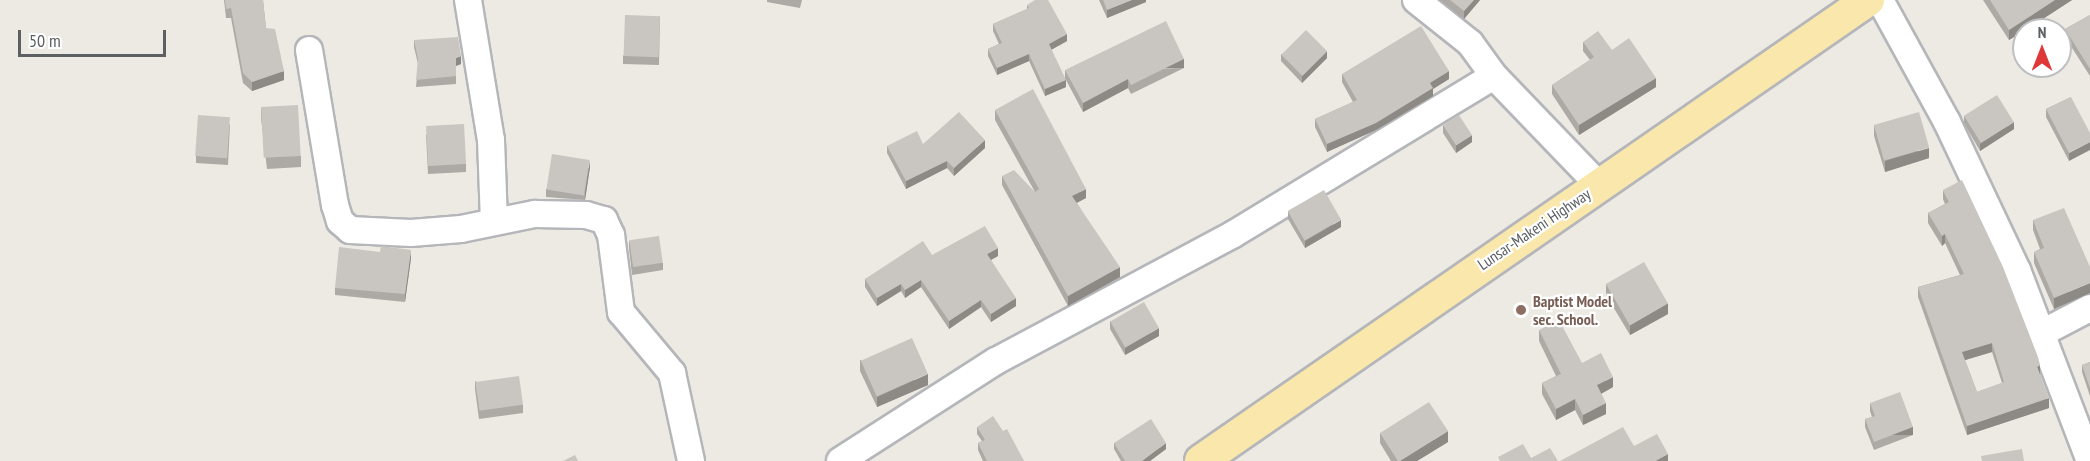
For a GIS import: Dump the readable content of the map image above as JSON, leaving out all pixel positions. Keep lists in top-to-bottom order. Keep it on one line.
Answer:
{"streets":{"main road":["Lunsar-Makeni Highway"]},"places":["Baptist Model sec. School."],"scale_bar":"50 m","north":"top"}
